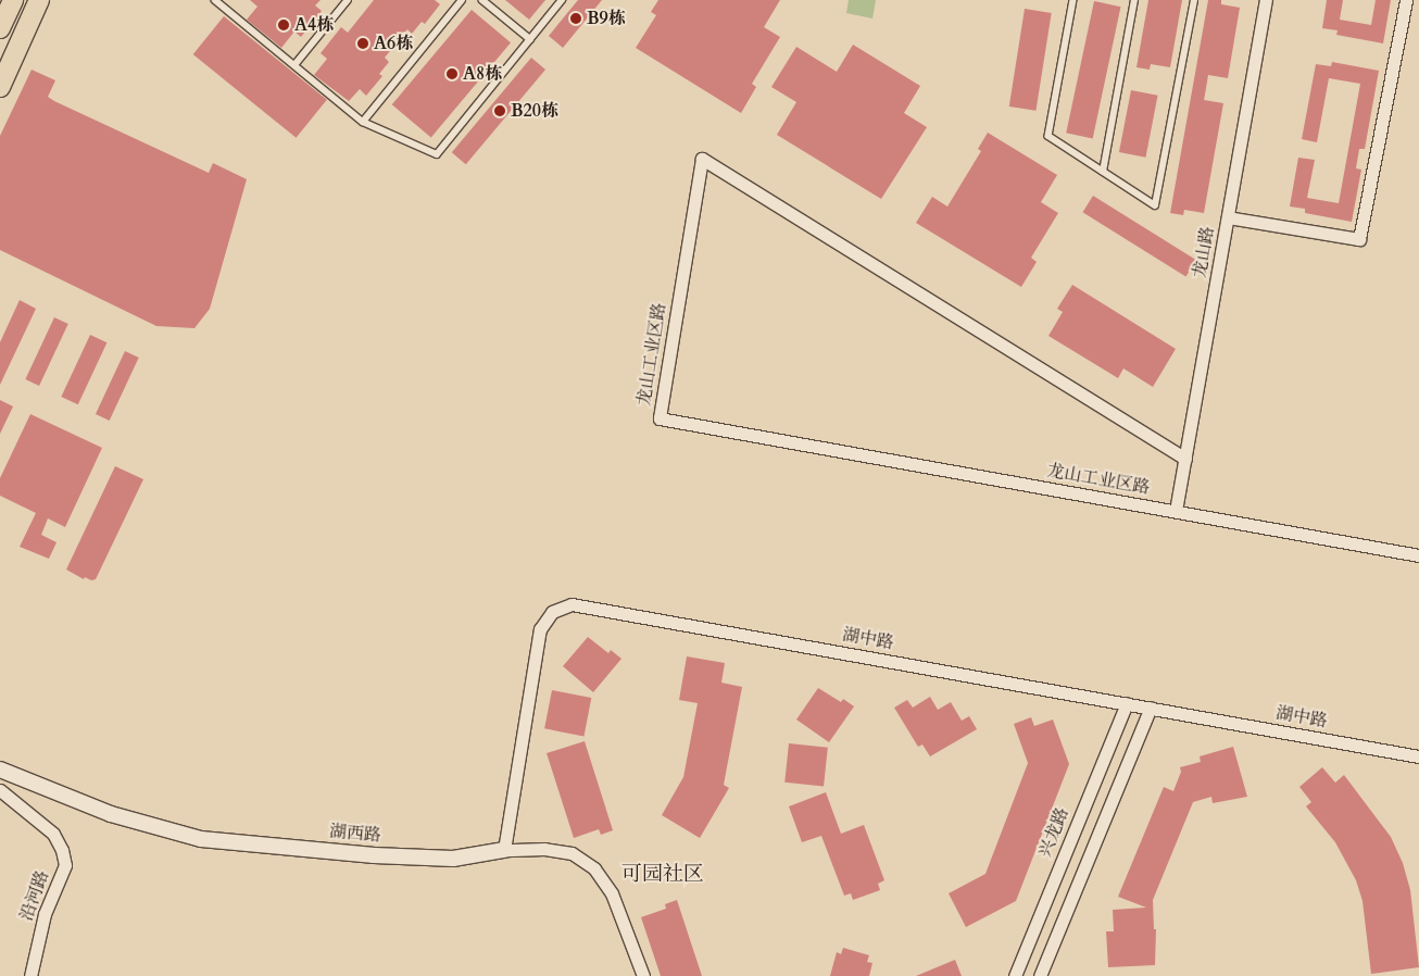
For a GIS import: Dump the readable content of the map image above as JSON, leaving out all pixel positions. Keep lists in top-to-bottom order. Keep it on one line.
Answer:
{"streets":{"street":["龙山路","龙山工业区路","湖中路","兴龙路","湖西路","沿河路"]},"crossings":[["龙山路","龙山工业区路"],["湖中路","兴龙路"],["湖中路","湖西路"]],"districts":["可园社区"],"places":["B9栋","A4栋","A6栋","A8栋","B20栋"]}
